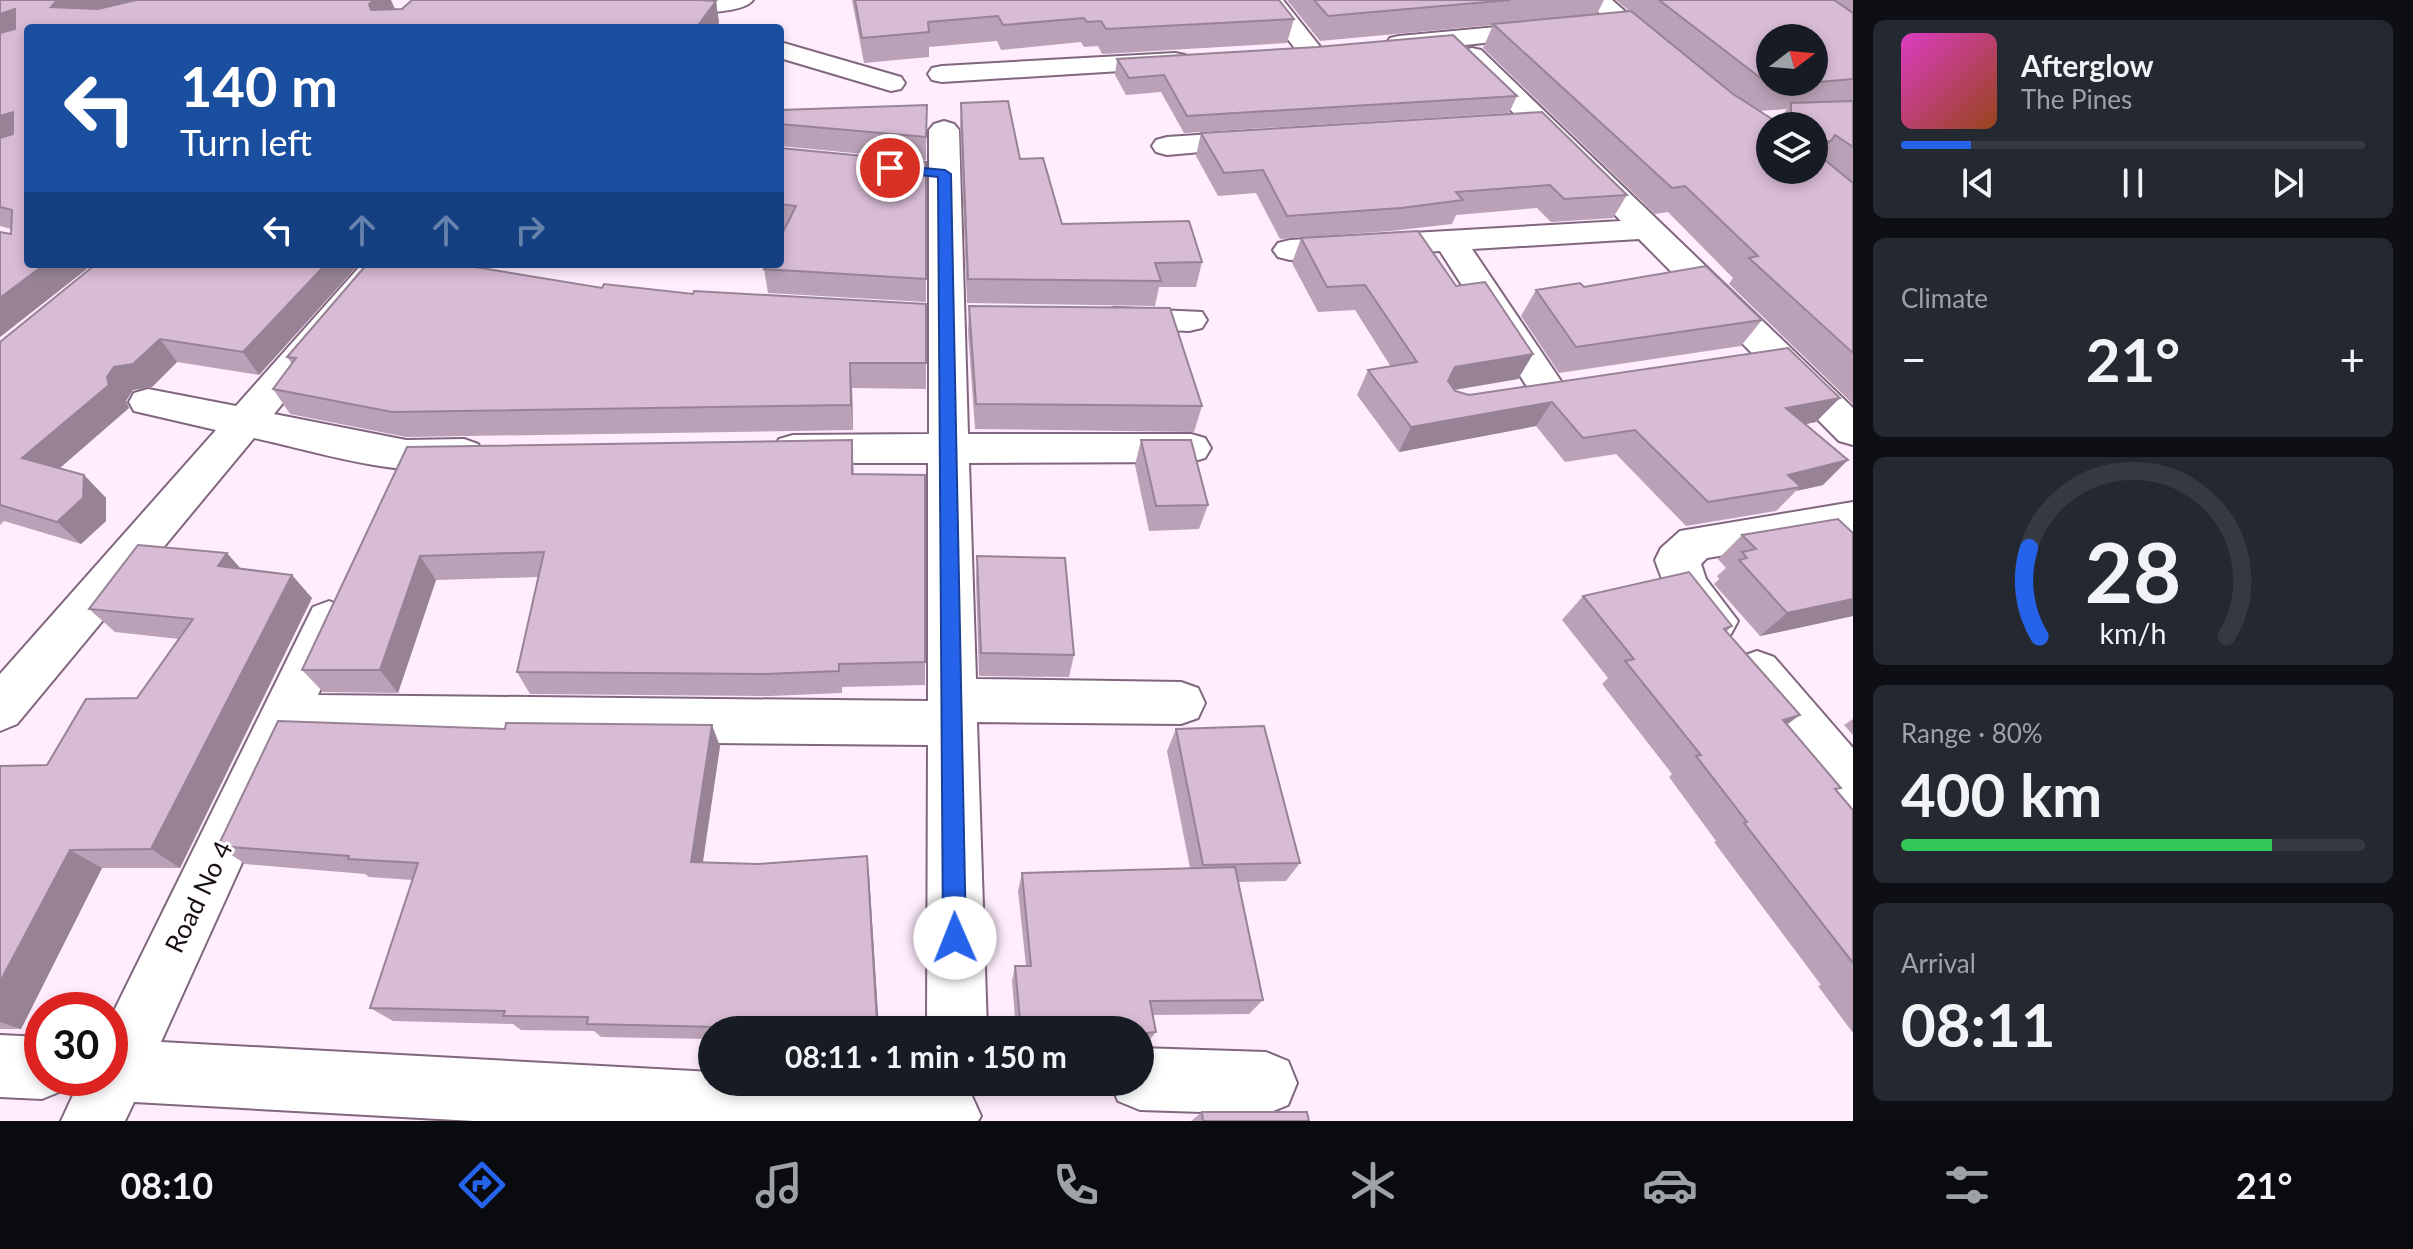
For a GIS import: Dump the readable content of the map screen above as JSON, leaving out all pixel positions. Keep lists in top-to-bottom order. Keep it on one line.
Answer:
{"streets":{"street":["Road No 4"]},"north":"right","page":{"turn":["140 m","Turn left"],"song":["Afterglow","The Pines"],"tile":["Climate",["Range · 80%","400 km"],["Arrival","08:11"]],"heat":["−","21°","+"],"limit":"30","trip":"08:11 · 1 min · 150 m","tabs":["08:10","21°"],"gauge":["28","km/h"]}}
